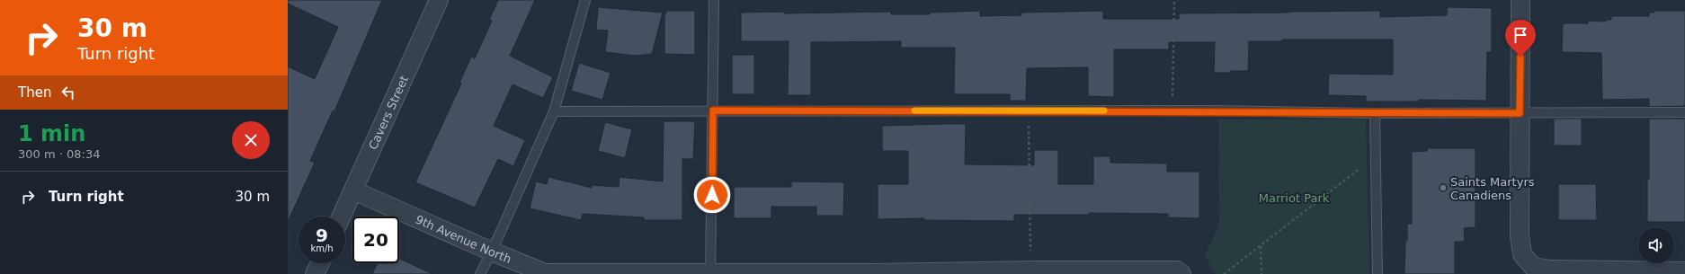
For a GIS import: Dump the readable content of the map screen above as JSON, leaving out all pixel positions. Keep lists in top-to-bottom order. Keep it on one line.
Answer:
{"streets":{"street":["Cavers Street","9th Avenue North"]},"crossings":[["Cavers Street","9th Avenue North"]],"parks":["Marriot Park"],"places":["Saints Martyrs Canadiens"],"page":{"turn":["30 m","Turn right"],"then":"Then","heading":["1 min","300 m · 08:34"],"list":[{"name":"Turn right","value":"30 m"}],"speed":"9 km/h","limit":"20"}}
